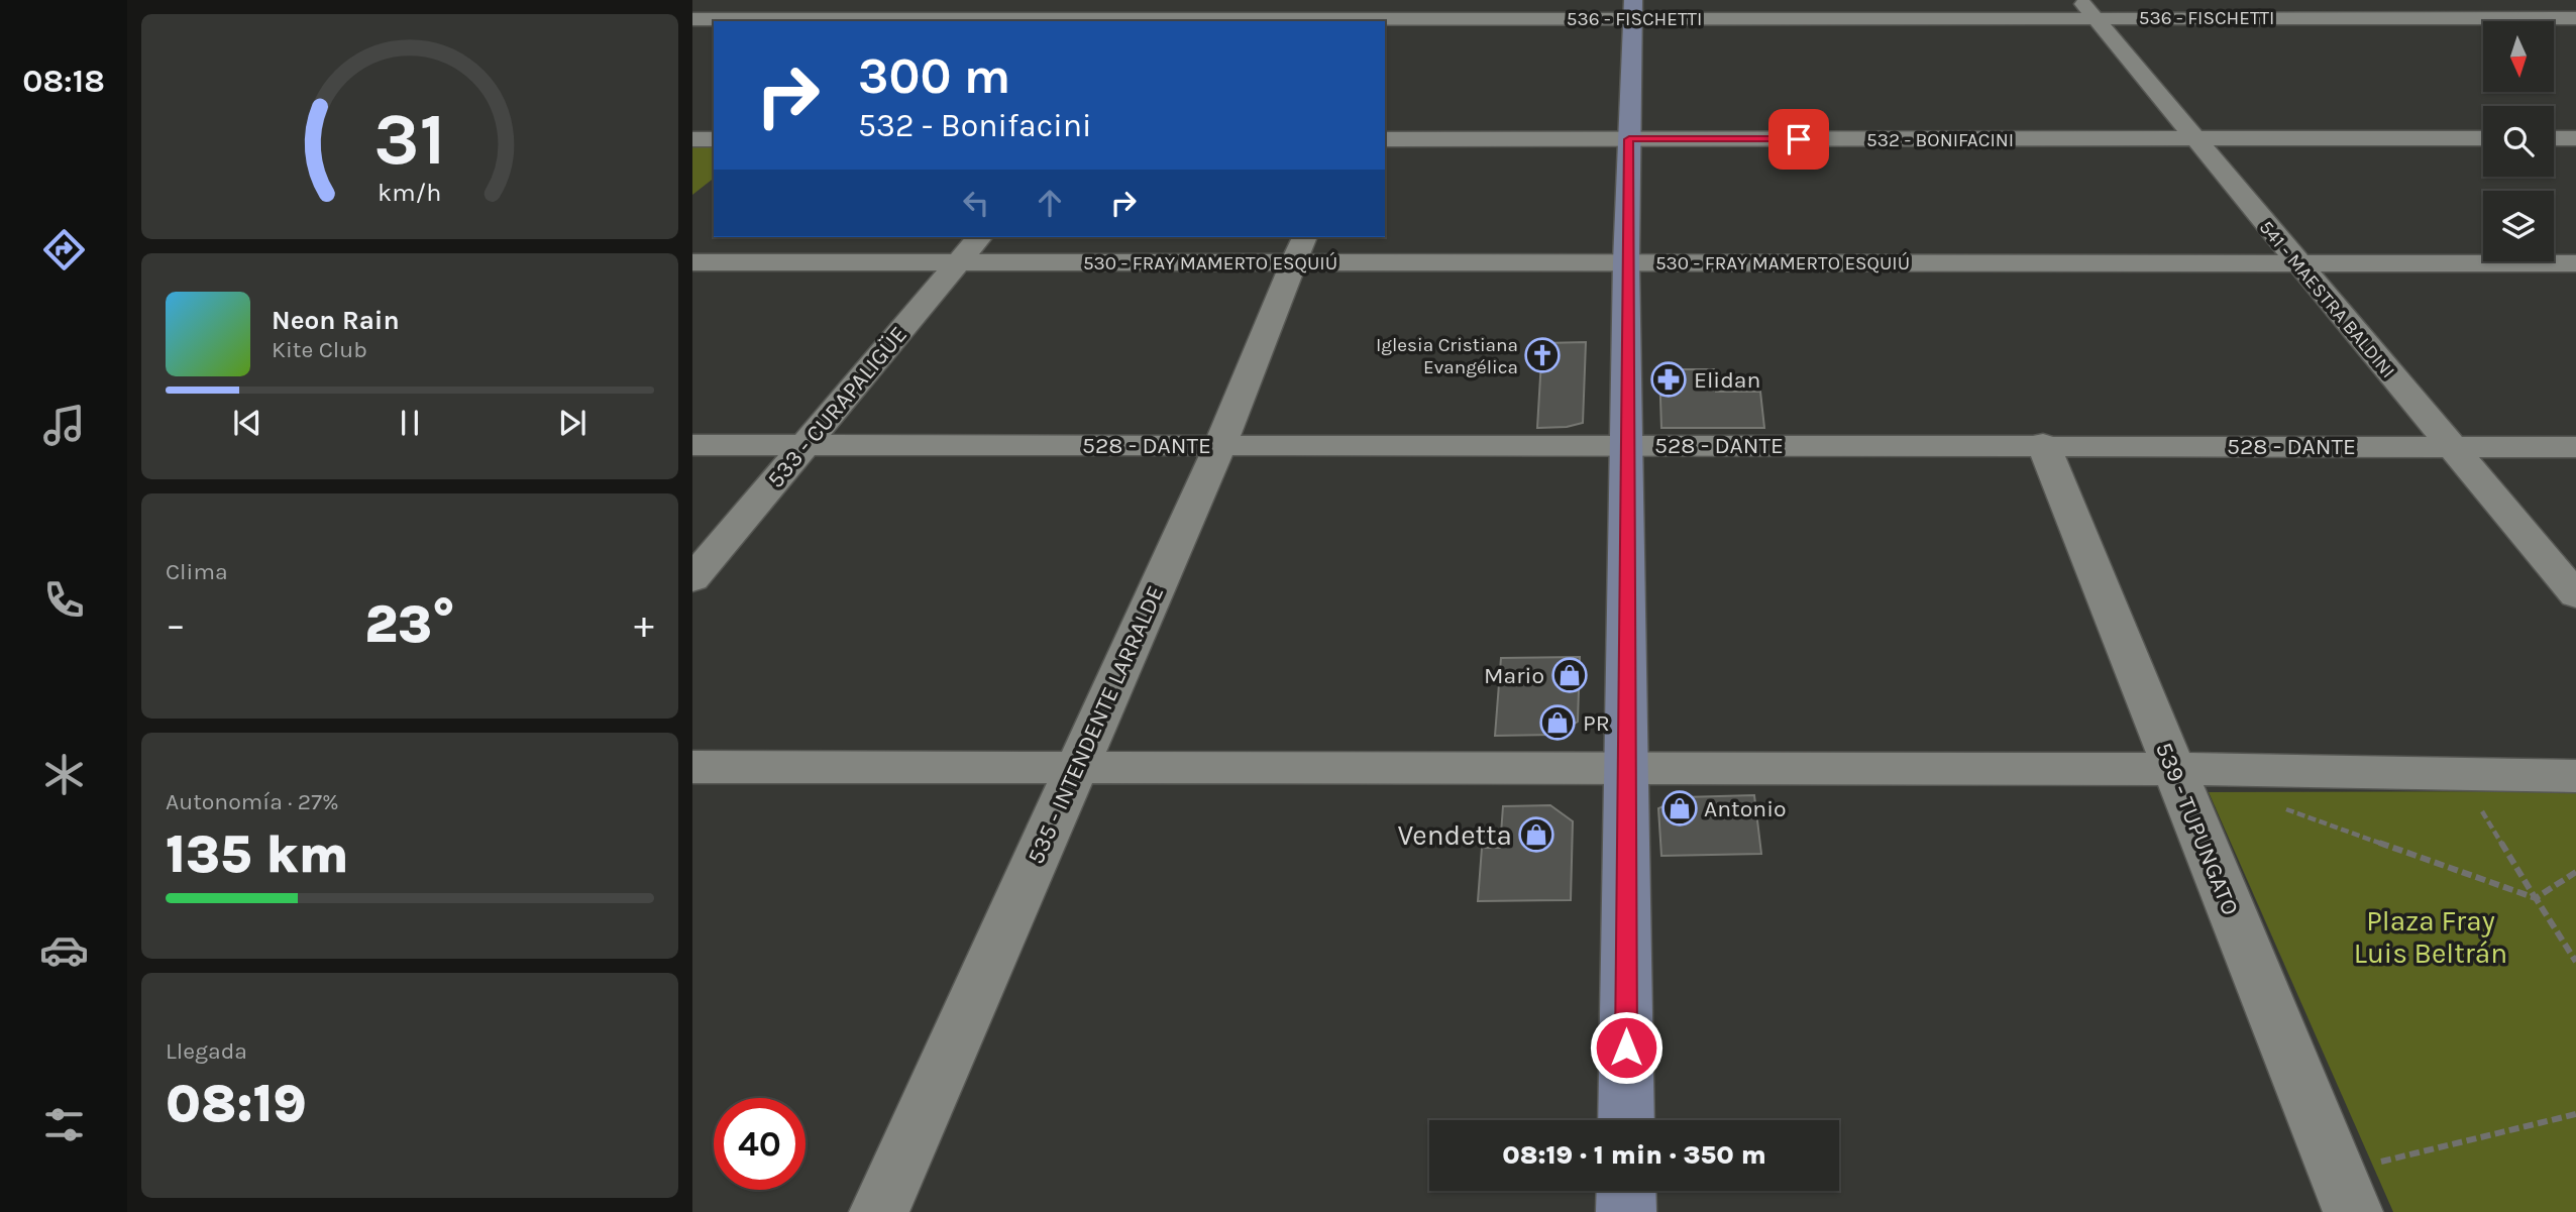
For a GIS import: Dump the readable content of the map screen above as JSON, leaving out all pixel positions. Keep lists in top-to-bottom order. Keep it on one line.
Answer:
{"streets":{"street":["536 - FISCHETTI","532 - BONIFACINI","530 - FRAY MAMERTO ESQUIÚ","541 - MAESTRA BALDINI","533 - CURAPALIGÜE","528 - DANTE","535 - INTENDENTE LARRALDE","539 - TUPUNGATO"]},"crossings":[["536 - FISCHETTI","541 - MAESTRA BALDINI"],["532 - BONIFACINI","541 - MAESTRA BALDINI"],["530 - FRAY MAMERTO ESQUIÚ","541 - MAESTRA BALDINI"],["530 - FRAY MAMERTO ESQUIÚ","533 - CURAPALIGÜE"],["530 - FRAY MAMERTO ESQUIÚ","535 - INTENDENTE LARRALDE"],["541 - MAESTRA BALDINI","528 - DANTE"],["533 - CURAPALIGÜE","528 - DANTE"],["528 - DANTE","535 - INTENDENTE LARRALDE"],["528 - DANTE","539 - TUPUNGATO"]],"parks":["Plaza Fray Luis Beltrán"],"places":{"church":["Iglesia Cristiana Evangélica"],"pharmacy":["Elidan"],"shop":["Mario","PR","Antonio","Vendetta"]},"north":"bottom","page":{"tabs":"08:18","turn":["300 m","532 - Bonifacini"],"song":["Neon Rain","Kite Club"],"tile":["Clima",["Autonomía · 27%","135 km"],["Llegada","08:19"]],"heat":["−","23°","+"],"limit":"40","trip":"08:19 · 1 min · 350 m","gauge":["31","km/h"]}}
